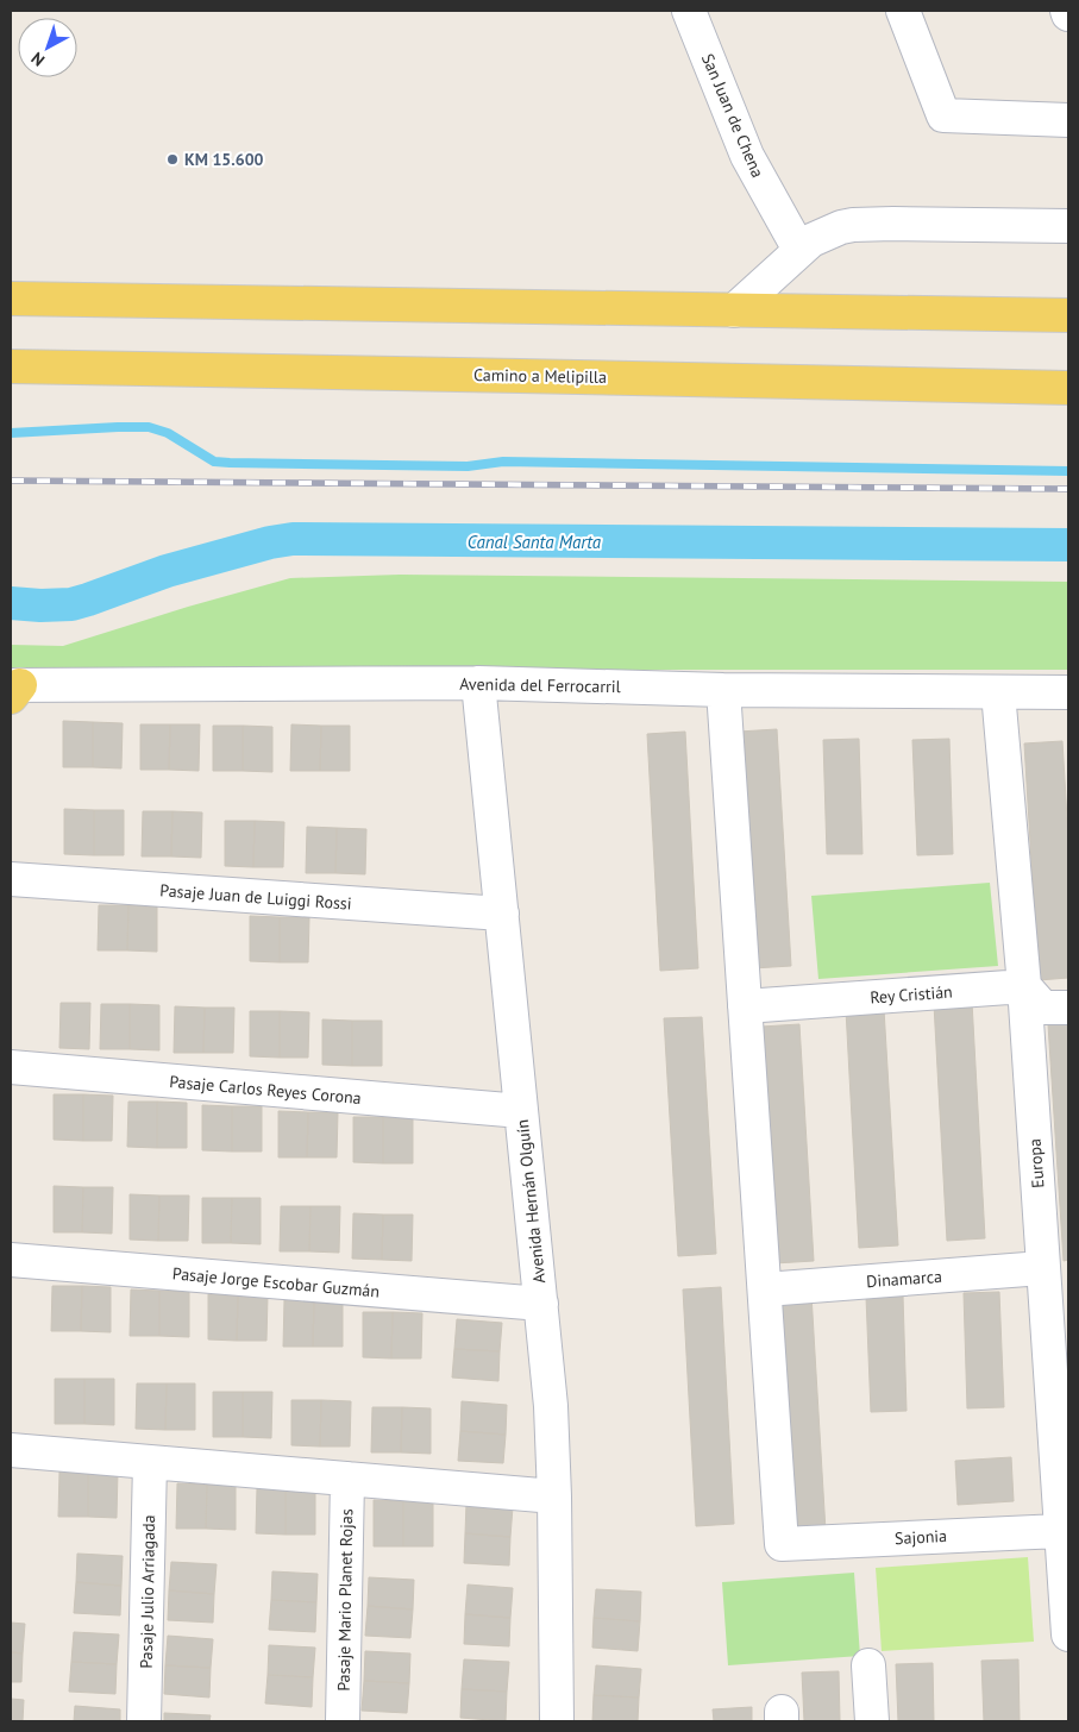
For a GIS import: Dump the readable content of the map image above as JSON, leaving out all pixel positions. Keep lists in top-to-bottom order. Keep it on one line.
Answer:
{"streets":{"main road":["Camino a Melipilla"],"street":["San Juan de Chena","Avenida del Ferrocarril","Pasaje Juan de Luiggi Rossi","Rey Cristián","Pasaje Carlos Reyes Corona","Europa","Avenida Hernán Olguín","Dinamarca","Pasaje Jorge Escobar Guzmán","Sajonia","Pasaje Julio Arriagada","Pasaje Mario Planet Rojas"]},"crossings":[["Avenida del Ferrocarril","Europa"],["Avenida del Ferrocarril","Avenida Hernán Olguín"],["Pasaje Juan de Luiggi Rossi","Avenida Hernán Olguín"],["Rey Cristián","Europa"],["Pasaje Carlos Reyes Corona","Avenida Hernán Olguín"],["Europa","Dinamarca"],["Europa","Sajonia"],["Avenida Hernán Olguín","Pasaje Jorge Escobar Guzmán"],["Dinamarca","Sajonia"]],"water":["Canal Santa Marta"],"places":["KM 15.600"],"north":"bottom left"}
